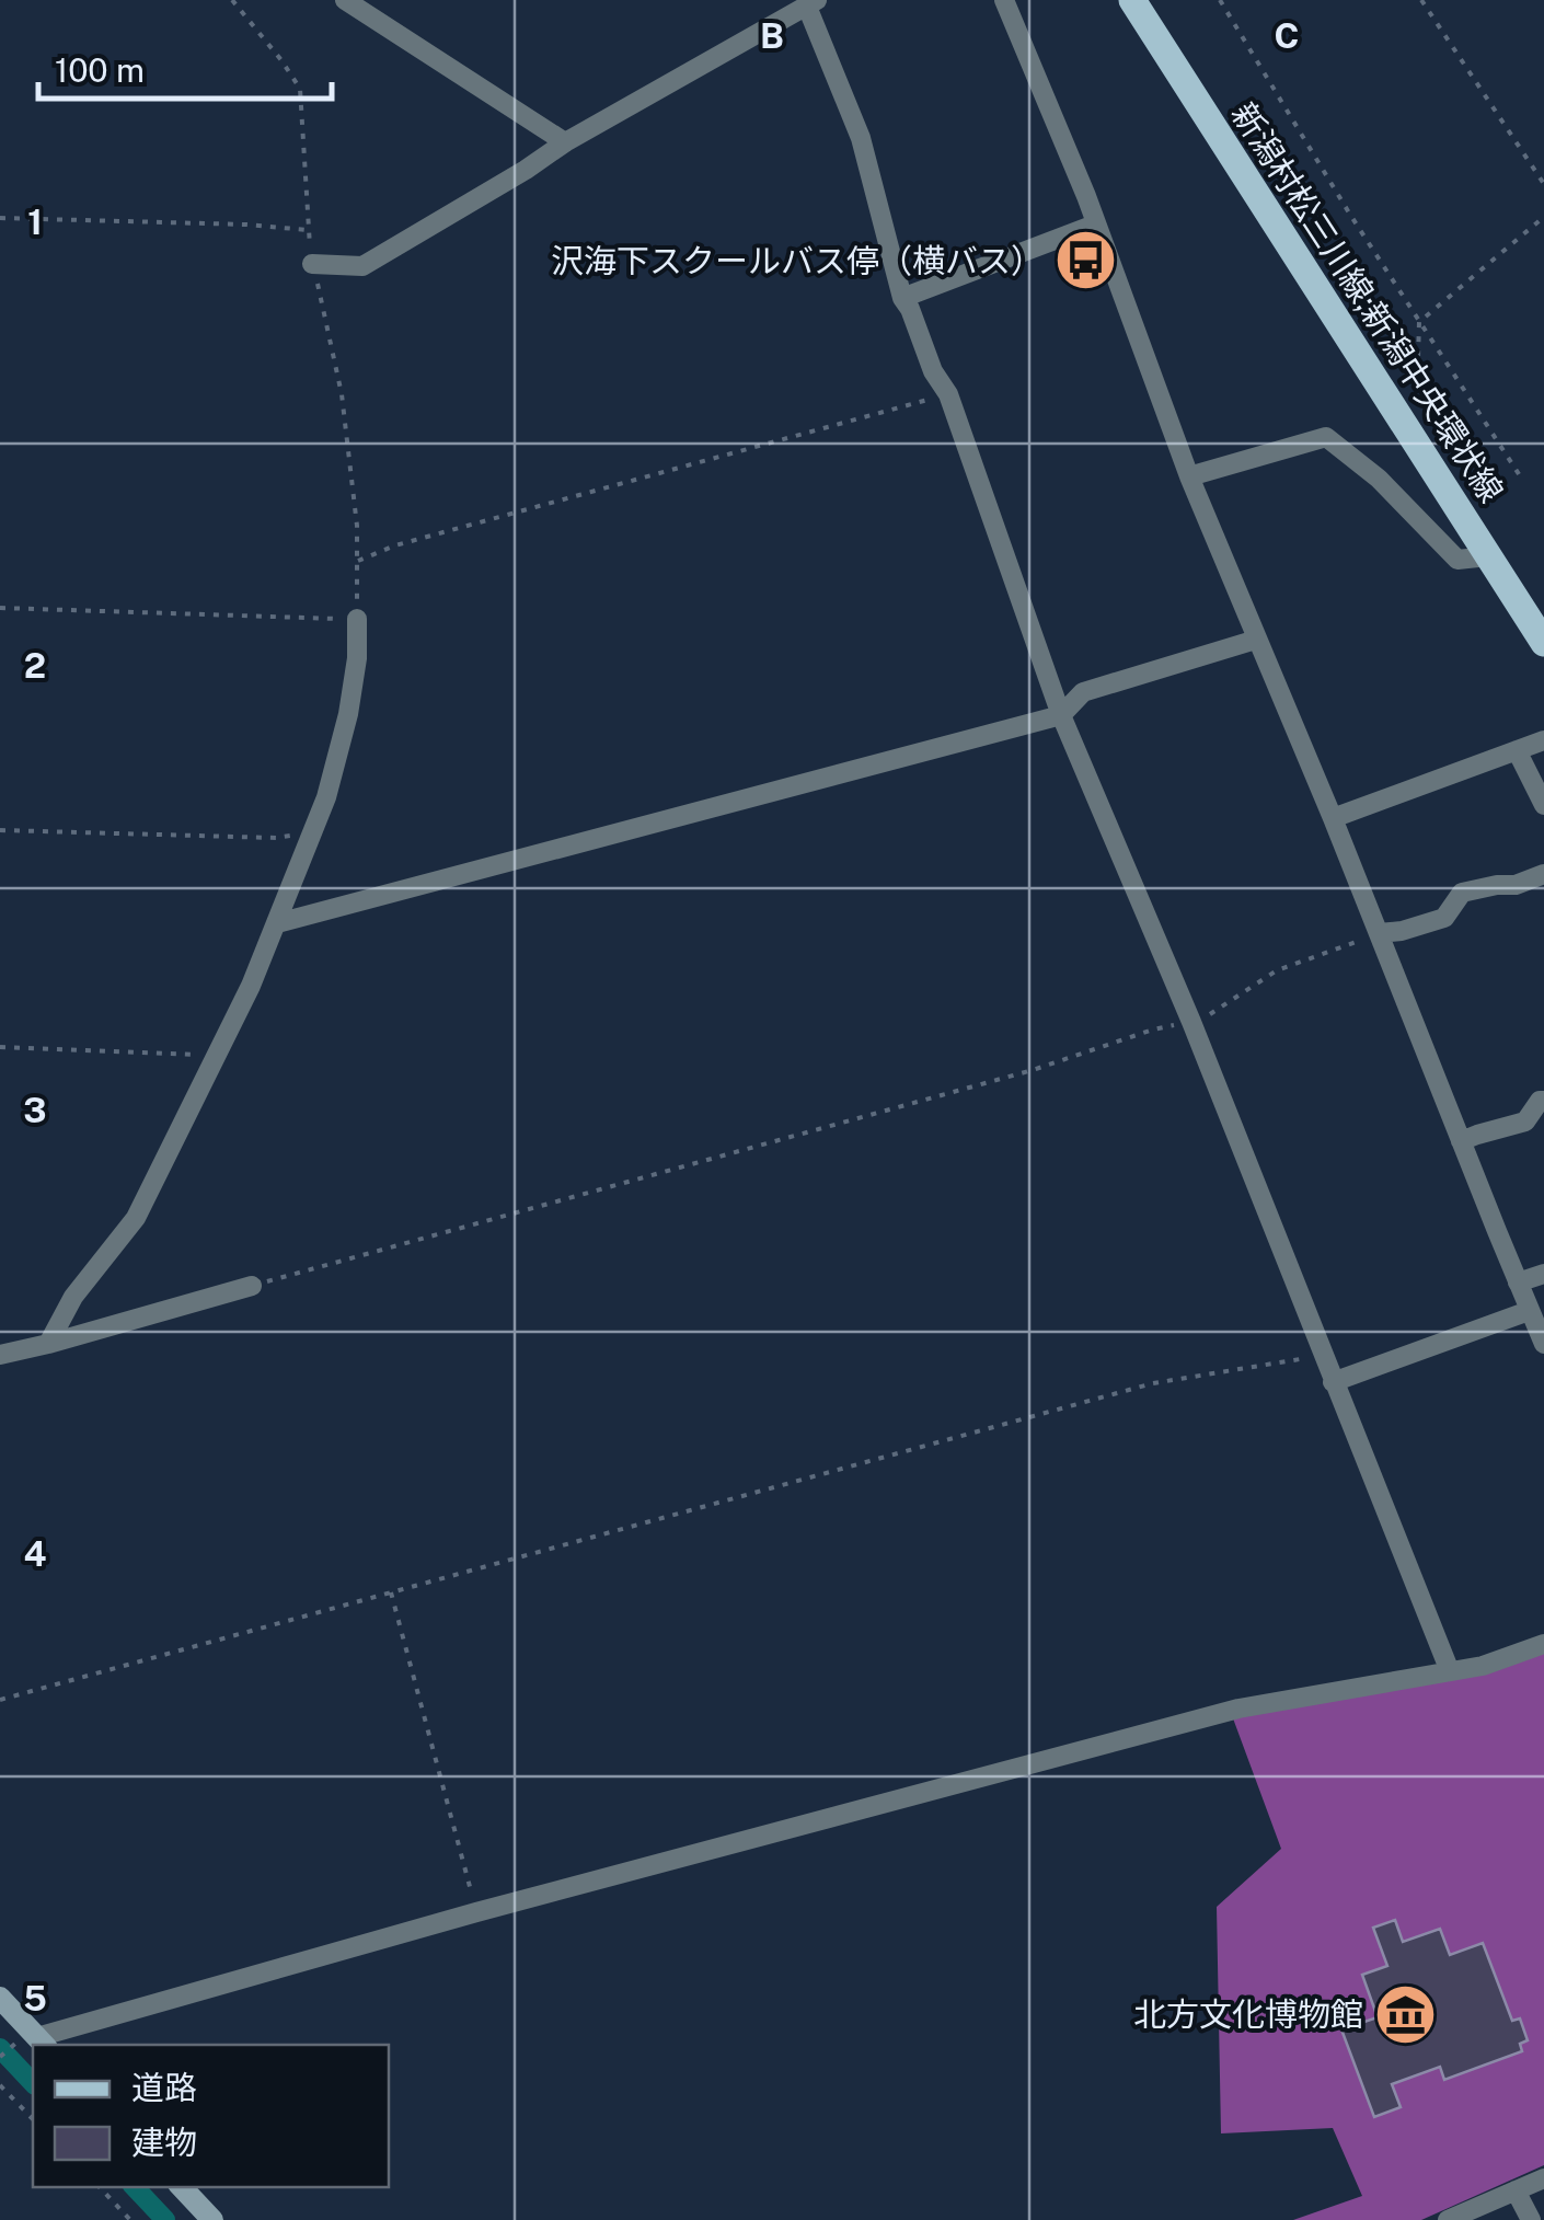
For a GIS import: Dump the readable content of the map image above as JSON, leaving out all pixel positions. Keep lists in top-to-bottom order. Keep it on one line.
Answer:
{"streets":{"main road":["新潟村松三川線;新潟中央環状線"]},"places":{"bus stop":["沢海下スクールバス停（横バス）"],"museum":["北方文化博物館"]},"legend":["道路","建物"],"scale_bar":"100 m","grid":{"columns":["B","C"],"rows":["1","2","3","4","5"]}}
